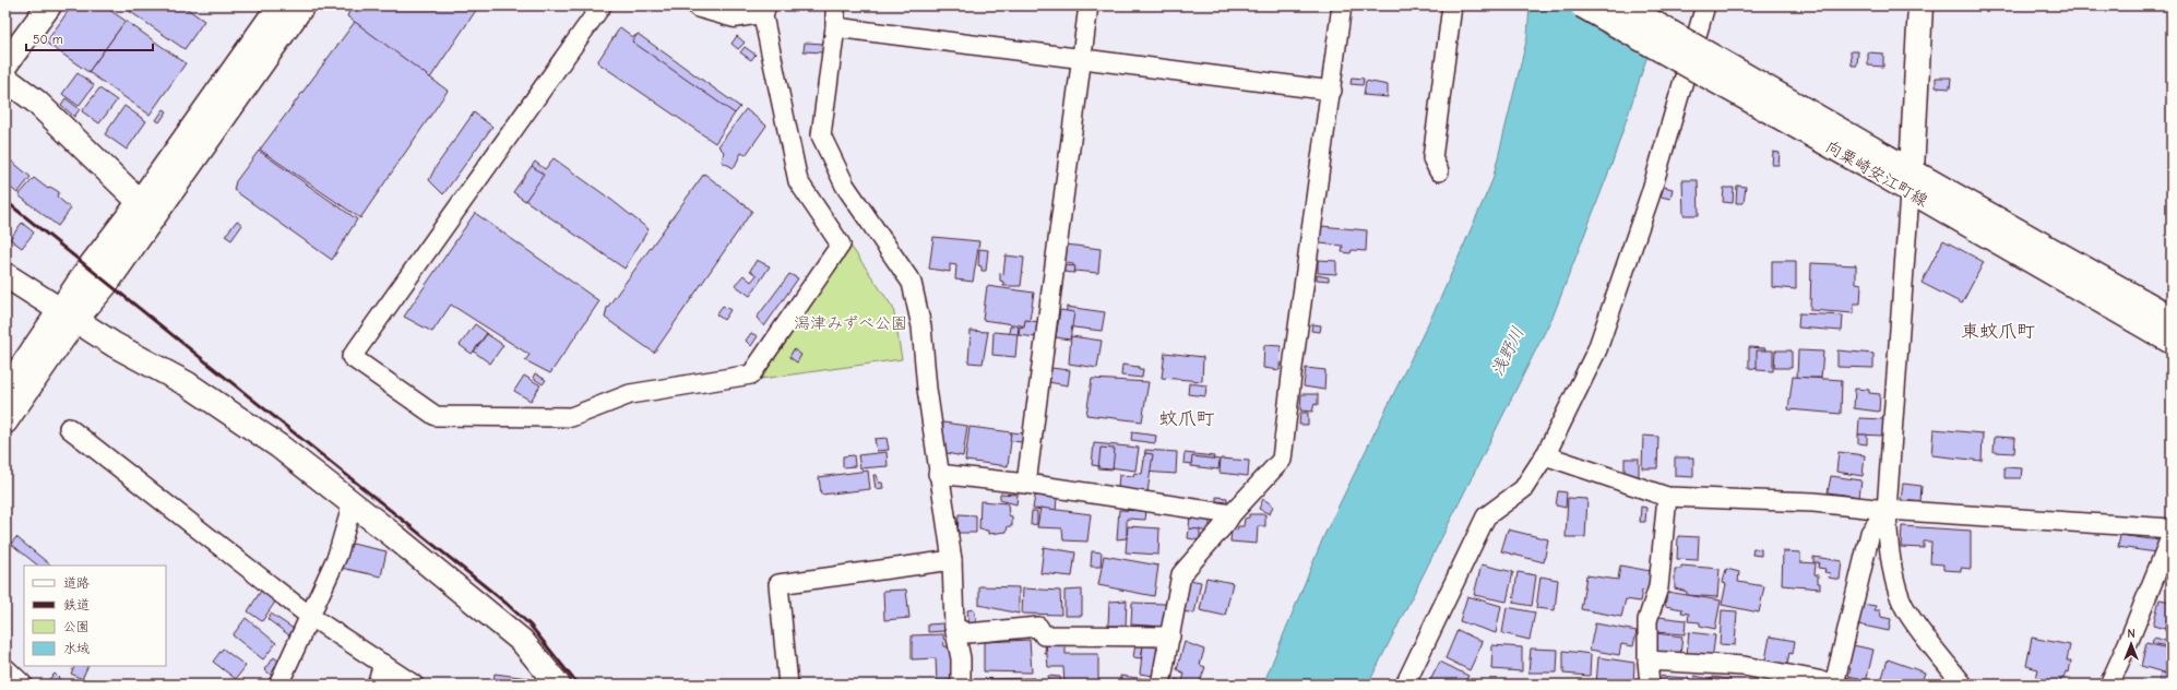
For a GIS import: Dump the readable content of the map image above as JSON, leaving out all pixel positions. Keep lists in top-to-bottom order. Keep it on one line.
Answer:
{"streets":{"street":["向粟崎安江町線"]},"districts":["東蚊爪町","蚊爪町"],"water":["浅野川"],"parks":["潟津みずべ公園"],"legend":["道路","鉄道","公園","水域"],"scale_bar":"50 m","north":"top"}
